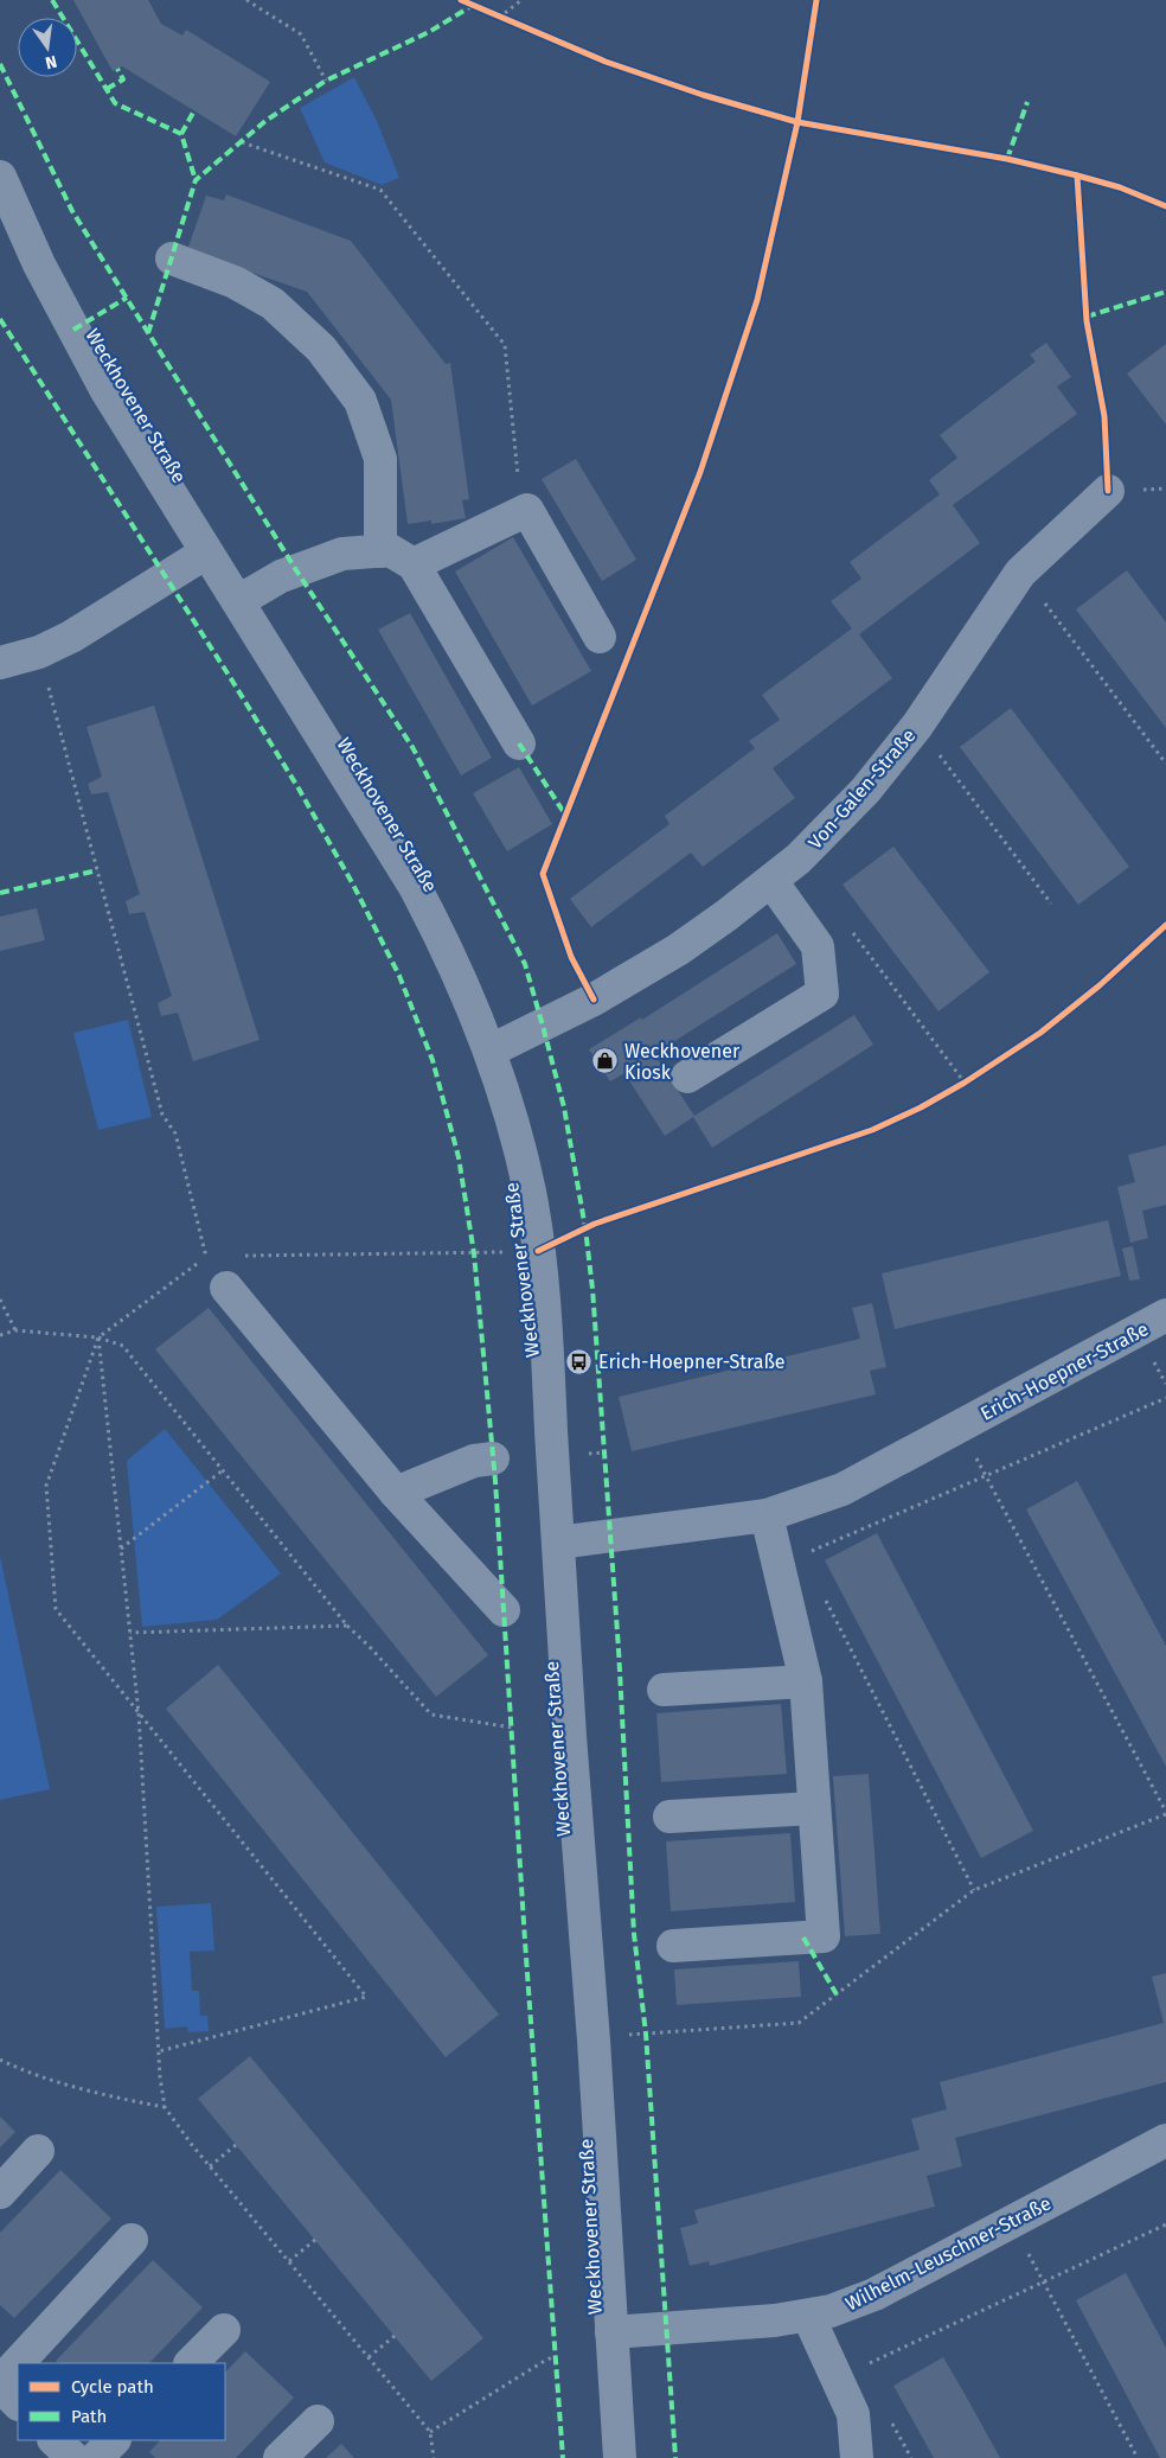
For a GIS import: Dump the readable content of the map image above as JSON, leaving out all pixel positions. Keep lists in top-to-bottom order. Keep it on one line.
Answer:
{"streets":{"street":["Weckhovener Straße","Von-Galen-Straße","Erich-Hoepner-Straße","Wilhelm-Leuschner-Straße"]},"crossings":[["Weckhovener Straße","Von-Galen-Straße"],["Weckhovener Straße","Erich-Hoepner-Straße"],["Weckhovener Straße","Wilhelm-Leuschner-Straße"]],"places":{"shop":["Weckhovener Kiosk"],"bus stop":["Erich-Hoepner-Straße"]},"legend":["Cycle path","Path"],"north":"bottom"}
